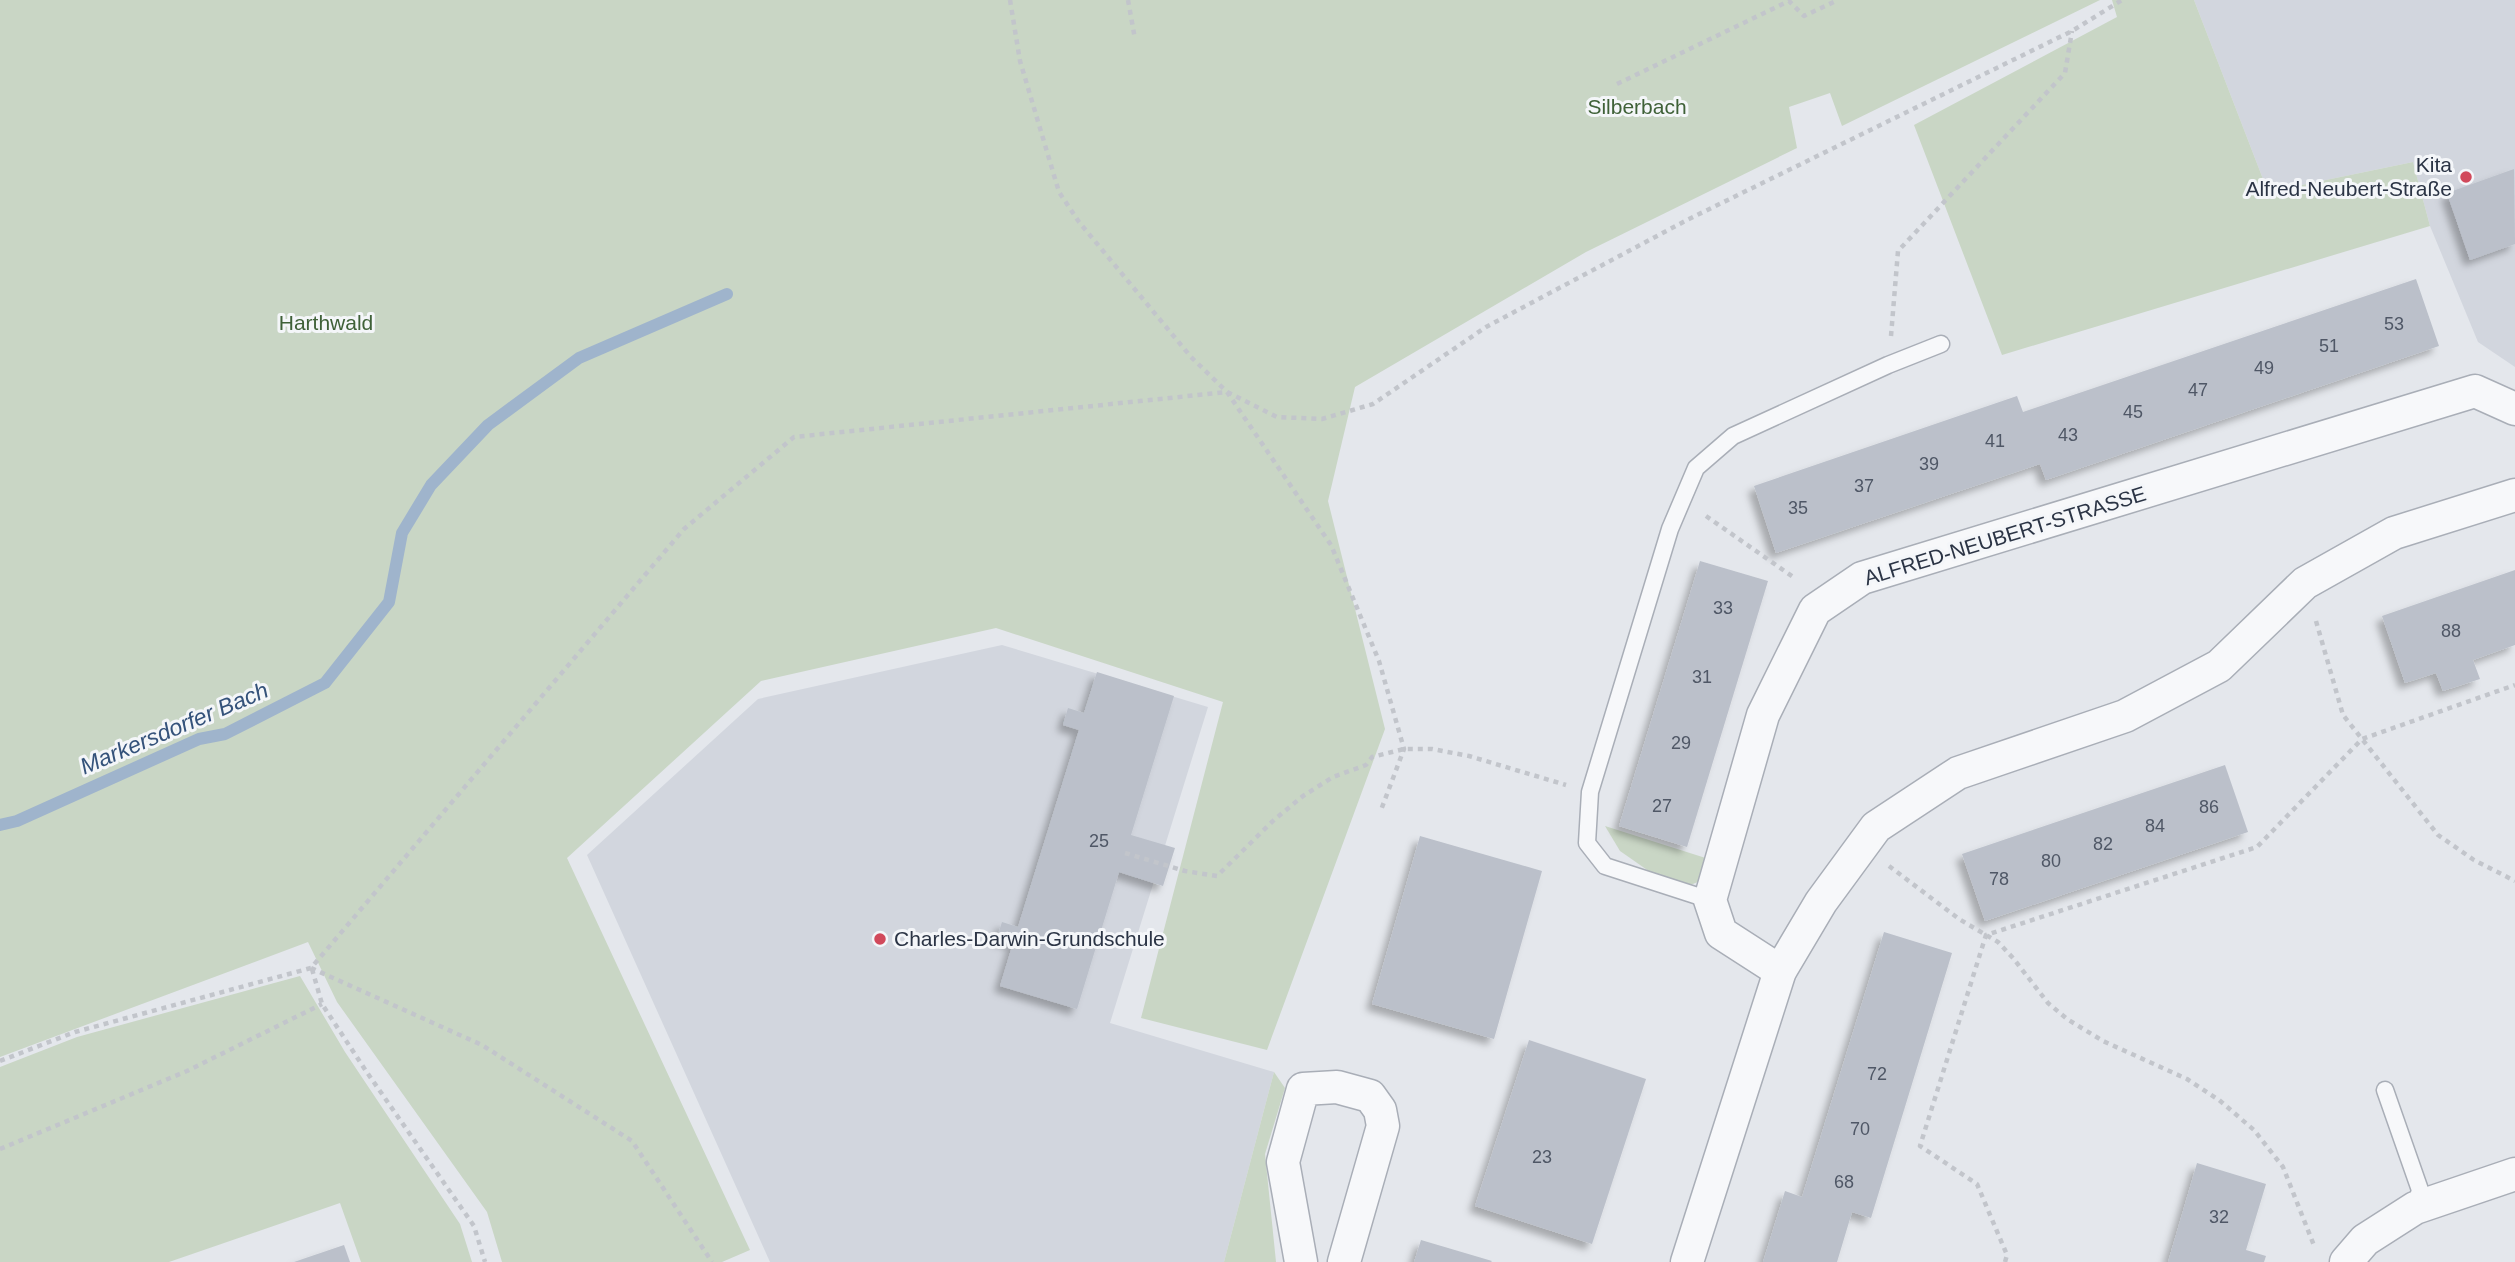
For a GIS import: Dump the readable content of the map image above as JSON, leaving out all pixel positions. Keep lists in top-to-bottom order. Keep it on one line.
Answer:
{"streets":{"street":["ALFRED-NEUBERT-STRASSE"]},"water":["Markersdorfer Bach"],"parks":["Silberbach","Harthwald"],"places":["Kita Alfred-Neubert-Straße","Charles-Darwin-Grundschule"],"house_numbers":["53","51","49","47","45","43","41","39","37","35","33","88","31","29","27","86","84","25","82","80","78","72","70","23","68","32"]}
